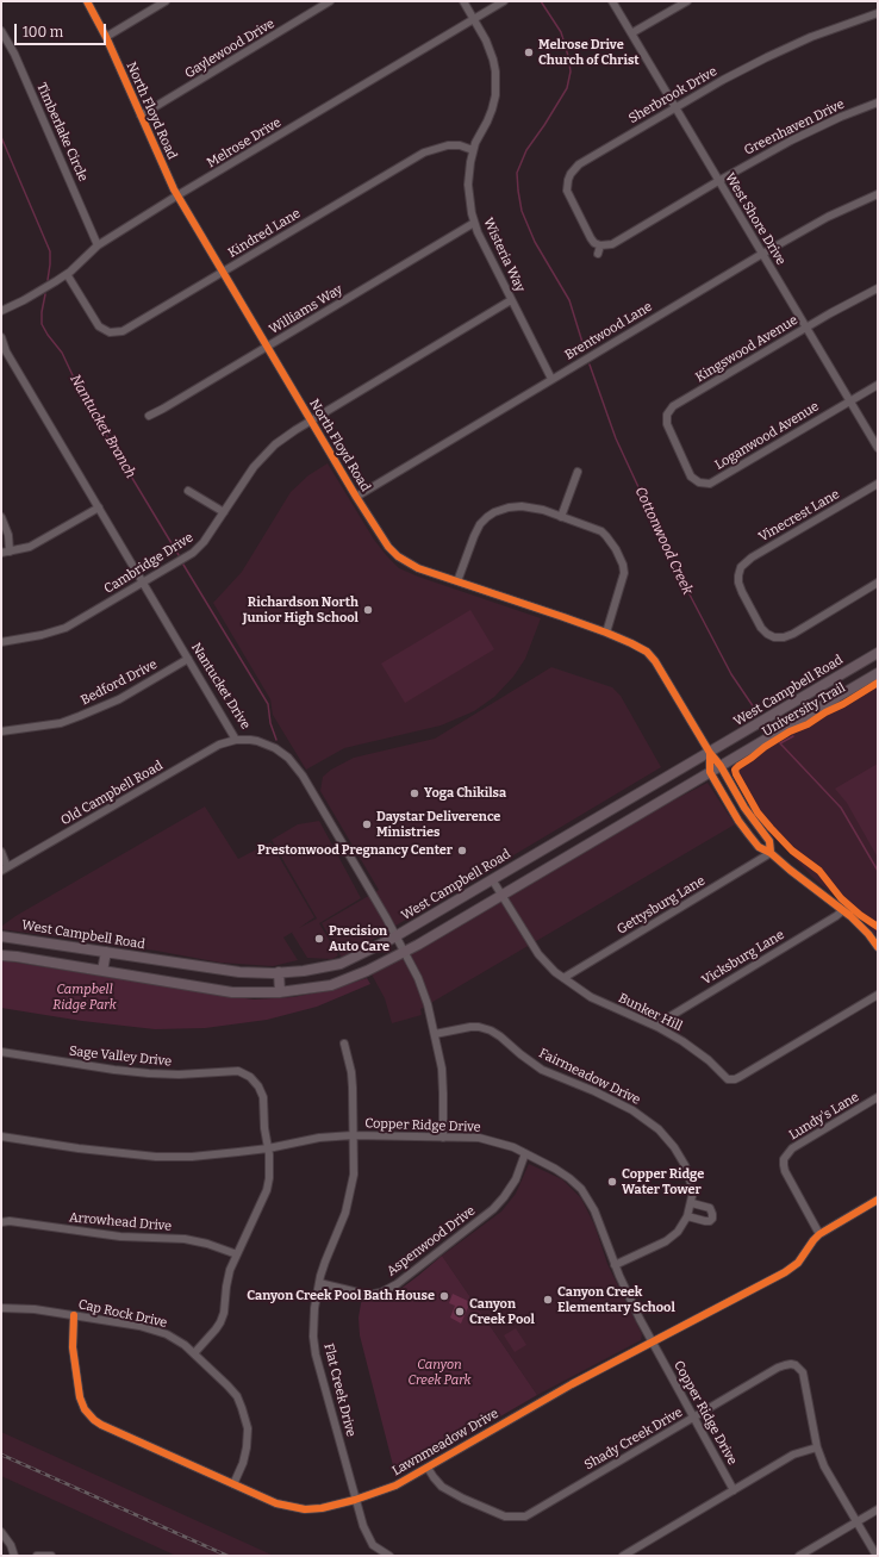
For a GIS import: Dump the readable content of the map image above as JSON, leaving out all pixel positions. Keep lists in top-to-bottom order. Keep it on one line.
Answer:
{"streets":{"main road":["West Campbell Road"],"street":["Gaylewood Drive","Sherbrook Drive","North Floyd Road","Greenhaven Drive","Timberlake Circle","Melrose Drive","West Shore Drive","Kindred Lane","Wisteria Way","Williams Way","Brentwood Lane","Kingswood Avenue","Loganwood Avenue","Vinecrest Lane","Cambridge Drive","Bedford Drive","Nantucket Drive","Old Campbell Road","Gettysburg Lane","Vicksburg Lane","Bunker Hill","Sage Valley Drive","Fairmeadow Drive","Lundy's Lane","Copper Ridge Drive","Arrowhead Drive","Aspenwood Drive","Cap Rock Drive","Flat Creek Drive","Shady Creek Drive","Lawnmeadow Drive"],"cycle path":["University Trail"]},"crossings":[["Gaylewood Drive","North Floyd Road"],["Sherbrook Drive","Greenhaven Drive"],["Sherbrook Drive","West Shore Drive"],["North Floyd Road","Melrose Drive"],["North Floyd Road","Kindred Lane"],["North Floyd Road","Williams Way"],["North Floyd Road","Brentwood Lane"],["North Floyd Road","Cambridge Drive"],["North Floyd Road","West Campbell Road"],["North Floyd Road","Gettysburg Lane"],["North Floyd Road","Vicksburg Lane"],["Greenhaven Drive","West Shore Drive"],["Timberlake Circle","Melrose Drive"],["Melrose Drive","Kindred Lane"],["Melrose Drive","Wisteria Way"],["West Shore Drive","Brentwood Lane"],["West Shore Drive","Kingswood Avenue"],["West Shore Drive","Loganwood Avenue"],["Kindred Lane","Wisteria Way"],["Wisteria Way","Williams Way"],["Wisteria Way","Brentwood Lane"],["Wisteria Way","Cambridge Drive"],["Kingswood Avenue","Loganwood Avenue"],["Cambridge Drive","Nantucket Drive"],["Bedford Drive","Nantucket Drive"],["Nantucket Drive","West Campbell Road"],["Nantucket Drive","Old Campbell Road"],["Nantucket Drive","Fairmeadow Drive"],["Nantucket Drive","Copper Ridge Drive"],["West Campbell Road","Bunker Hill"],["Gettysburg Lane","Bunker Hill"],["Vicksburg Lane","Bunker Hill"],["Sage Valley Drive","Copper Ridge Drive"],["Sage Valley Drive","Arrowhead Drive"],["Sage Valley Drive","Cap Rock Drive"],["Fairmeadow Drive","Copper Ridge Drive"],["Lundy's Lane","Lawnmeadow Drive"],["Copper Ridge Drive","Aspenwood Drive"],["Copper Ridge Drive","Flat Creek Drive"],["Copper Ridge Drive","Shady Creek Drive"],["Copper Ridge Drive","Lawnmeadow Drive"],["Aspenwood Drive","Flat Creek Drive"],["Cap Rock Drive","Lawnmeadow Drive"],["Flat Creek Drive","Lawnmeadow Drive"],["Shady Creek Drive","Lawnmeadow Drive"]],"water":["Nantucket Branch","Cottonwood Creek"],"parks":["Campbell Ridge Park","Canyon Creek Park"],"places":["Melrose Drive Church of Christ","Richardson North Junior High School","Yoga Chikilsa","Daystar Deliverence Ministries","Prestonwood Pregnancy Center","Precision Auto Care","Copper Ridge Water Tower","Canyon Creek Pool Bath House","Canyon Creek Elementary School","Canyon Creek Pool"],"scale_bar":"100 m"}
